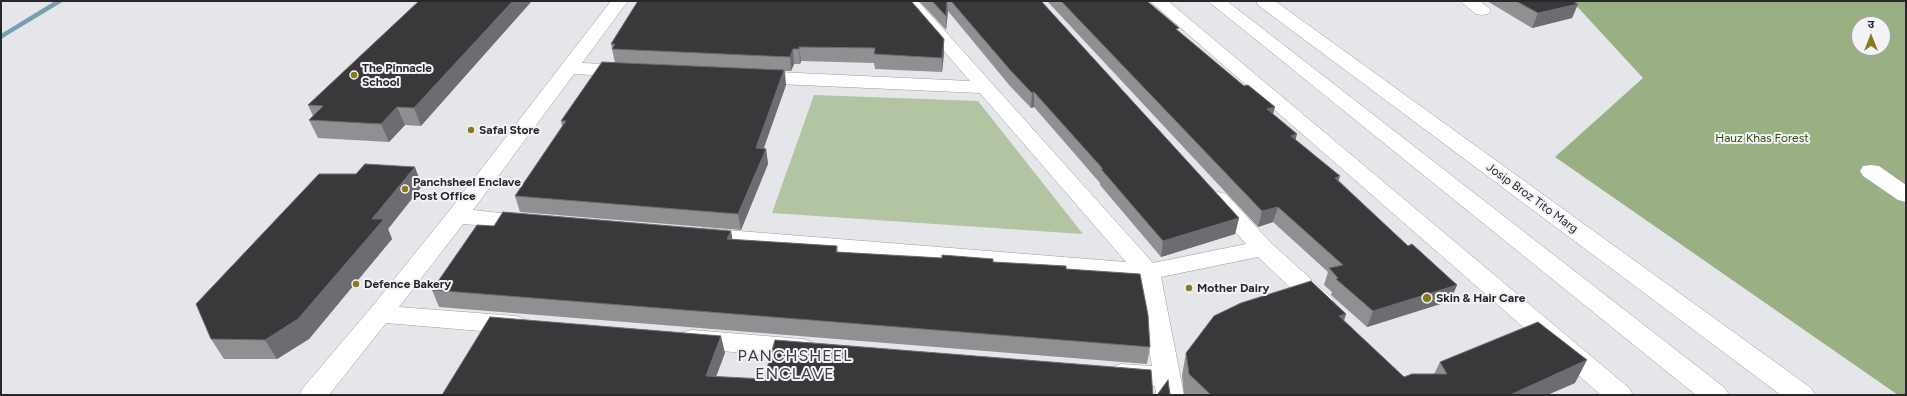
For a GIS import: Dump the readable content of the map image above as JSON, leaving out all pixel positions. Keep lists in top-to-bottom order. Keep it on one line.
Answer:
{"streets":{"street":["Josip Broz Tito Marg"]},"districts":["PANCHSHEEL ENCLAVE"],"parks":["Hauz Khas Forest"],"places":["The Pinnacle School","Safal Store","Panchsheel Enclave Post Office","Defence Bakery","Mother Dairy","Skin & Hair Care"],"north":"top"}
